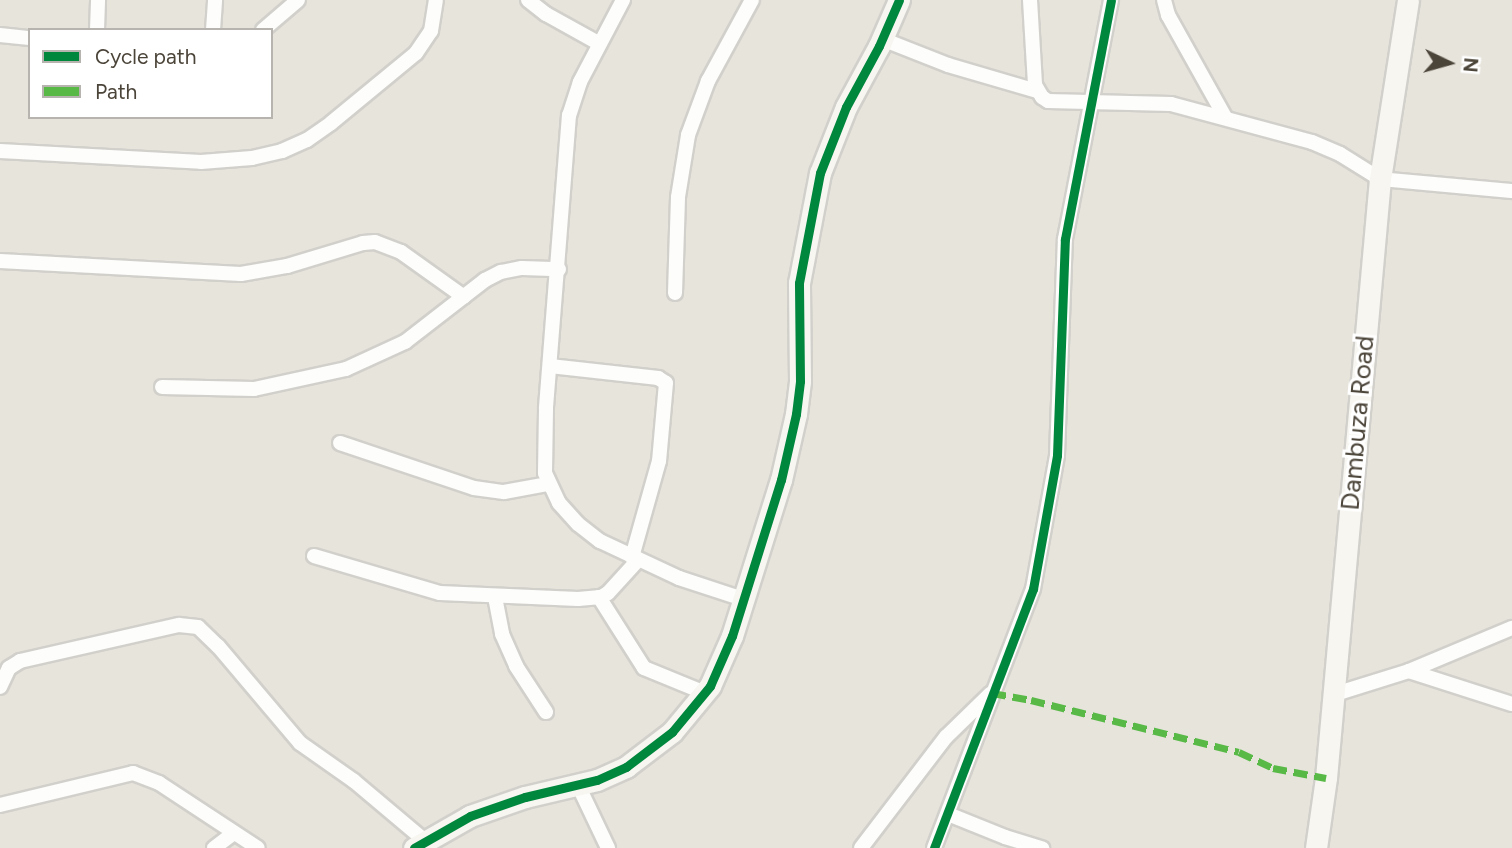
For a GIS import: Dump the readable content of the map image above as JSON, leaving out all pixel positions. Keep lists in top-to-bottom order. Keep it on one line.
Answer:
{"streets":{"street":["Dambuza Road"]},"legend":["Cycle path","Path"],"north":"right"}
